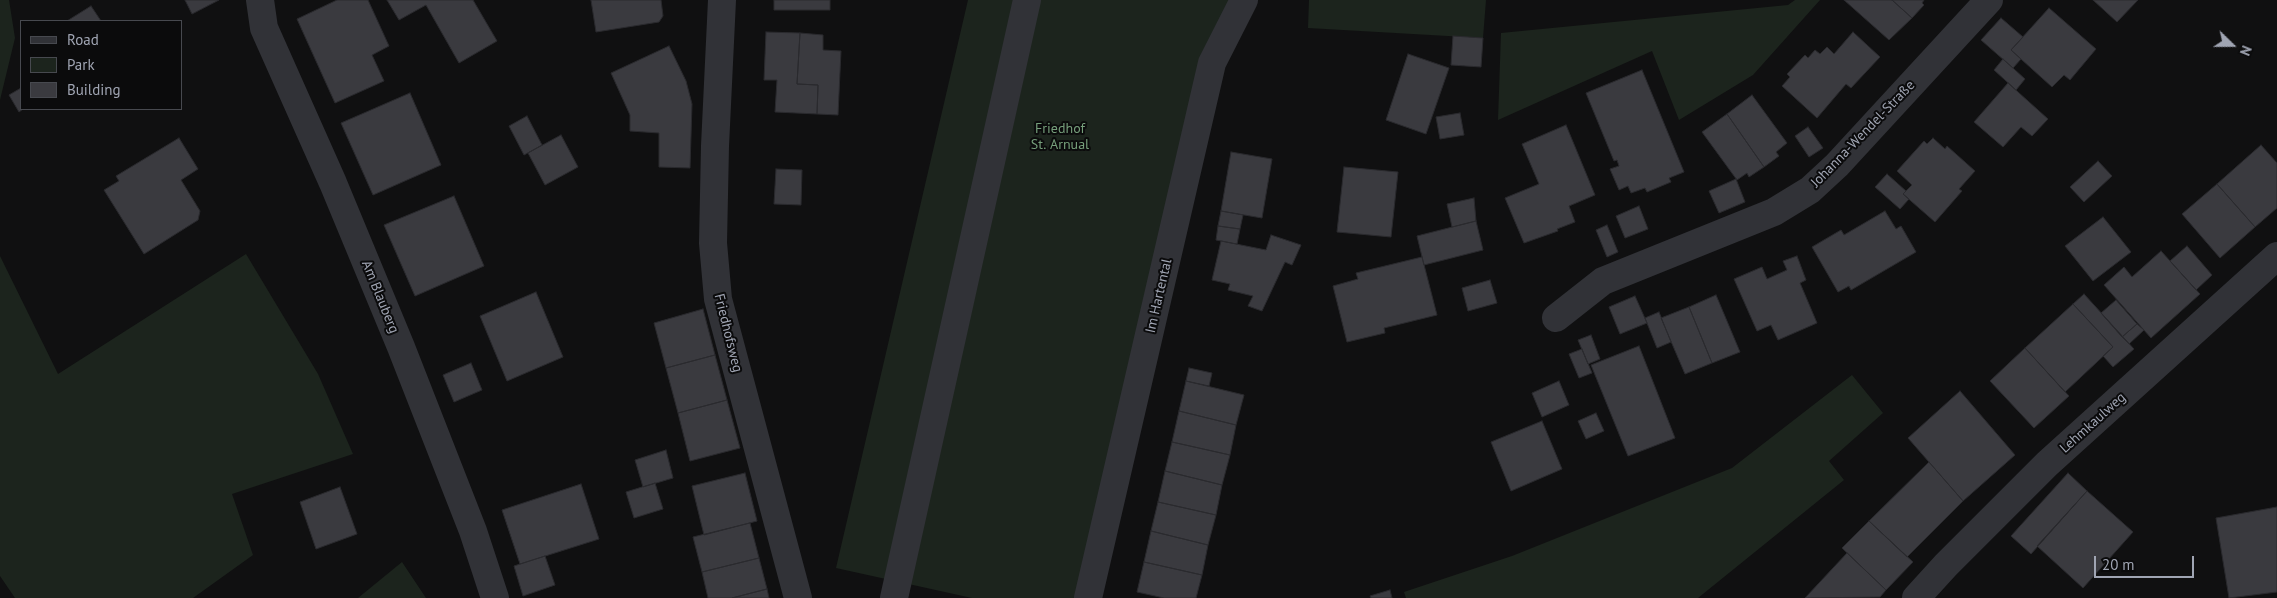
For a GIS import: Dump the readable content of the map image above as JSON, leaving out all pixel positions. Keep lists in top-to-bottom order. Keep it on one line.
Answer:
{"streets":{"street":["Johanna-Wendel-Straße","Im Hartental","Am Blauberg","Friedhofsweg","Lehmkaulweg"]},"parks":["Friedhof St. Arnual"],"legend":["Road","Park","Building"],"scale_bar":"20 m","north":"right"}
